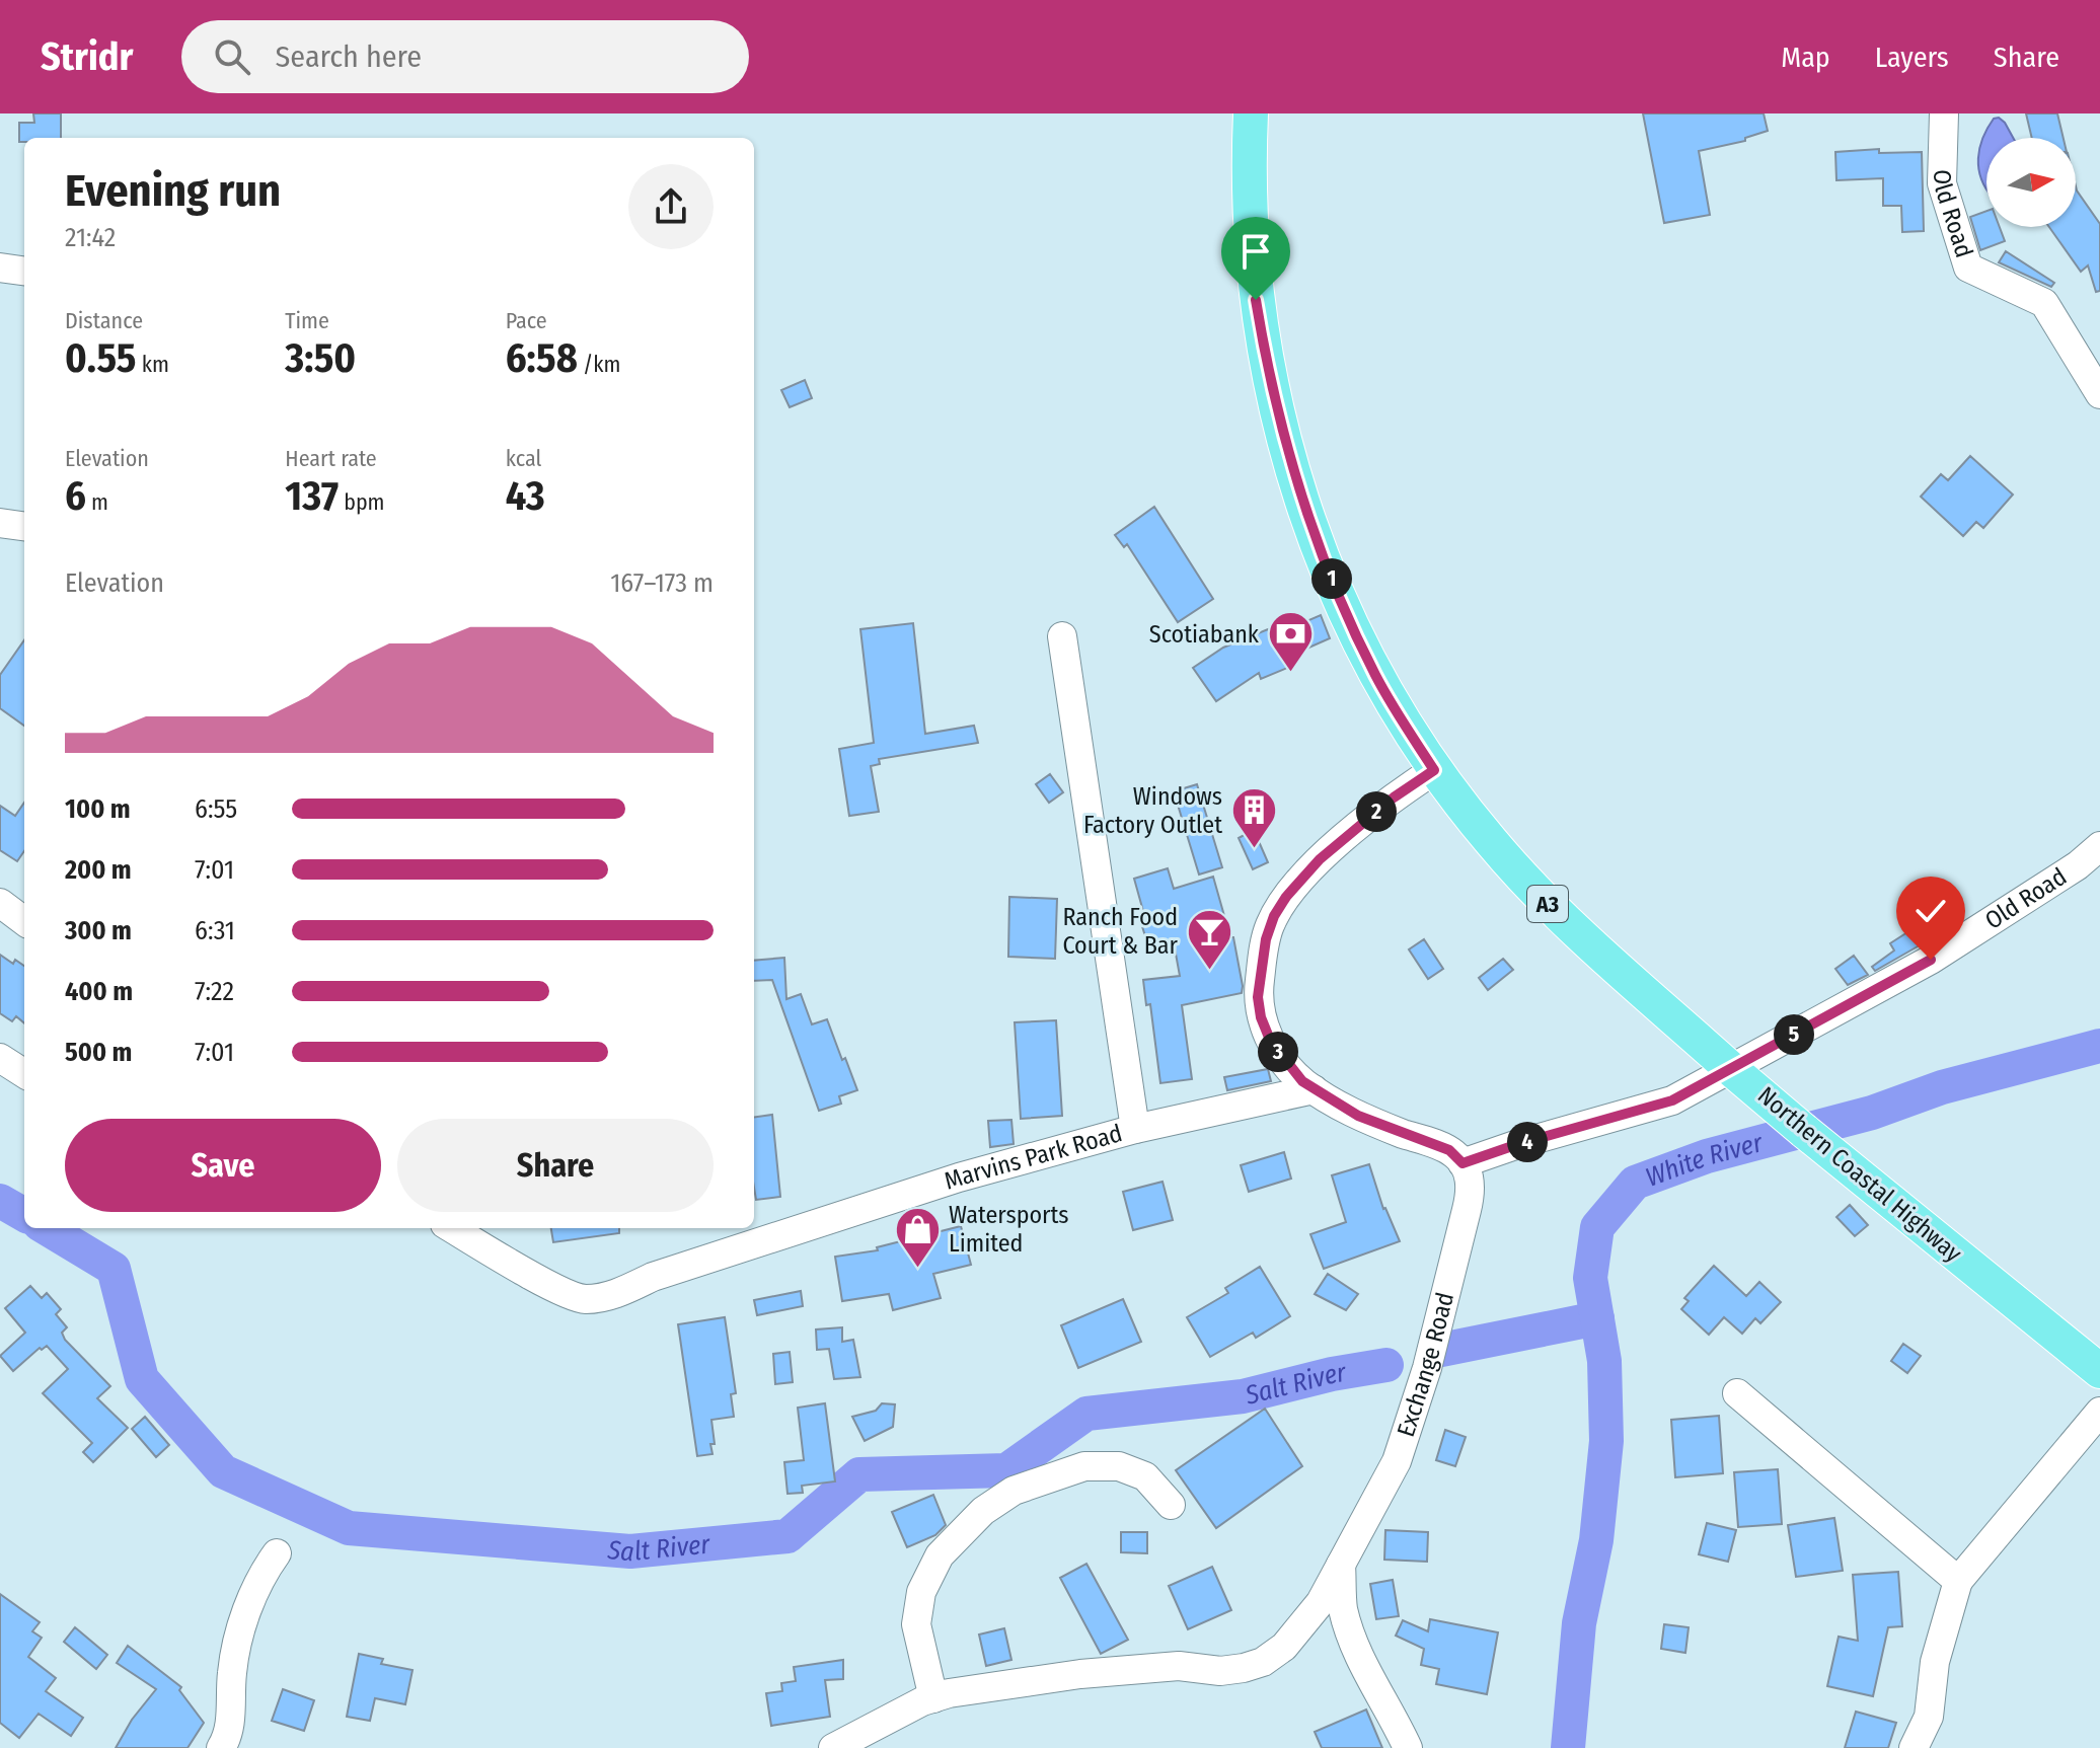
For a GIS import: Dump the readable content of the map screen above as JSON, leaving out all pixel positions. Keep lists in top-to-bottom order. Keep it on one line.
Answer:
{"streets":{"main road":["A3","Northern Coastal Highway"],"street":["Old Road","Marvins Park Road","Exchange Road"]},"crossings":[["Old Road","Exchange Road"]],"water":["White River","Salt River"],"places":{"bank":["Scotiabank"],"building":["Windows Factory Outlet"],"bar":["Ranch Food Court & Bar"],"shop":["Watersports Limited"]},"north":"right","page":{"header":"Stridr","search":"Search here","nav":["Map","Layers","Share"],"heading":["Evening run","21:42"],"stats":[["Distance","0.55 km"],["Time","3:50"],["Pace","6:58 /km"],["Elevation","6 m"],["Heart rate","137 bpm"],["kcal","43"]],"chart":["Elevation","167–173 m"],"pins":["1","2","5","3","4"],"list":[{"name":"100 m","note":"6:55"},{"name":"200 m","note":"7:01"},{"name":"300 m","note":"6:31"},{"name":"400 m","note":"7:22"},{"name":"500 m","note":"7:01"}],"buttons":["Save","Share"]}}
